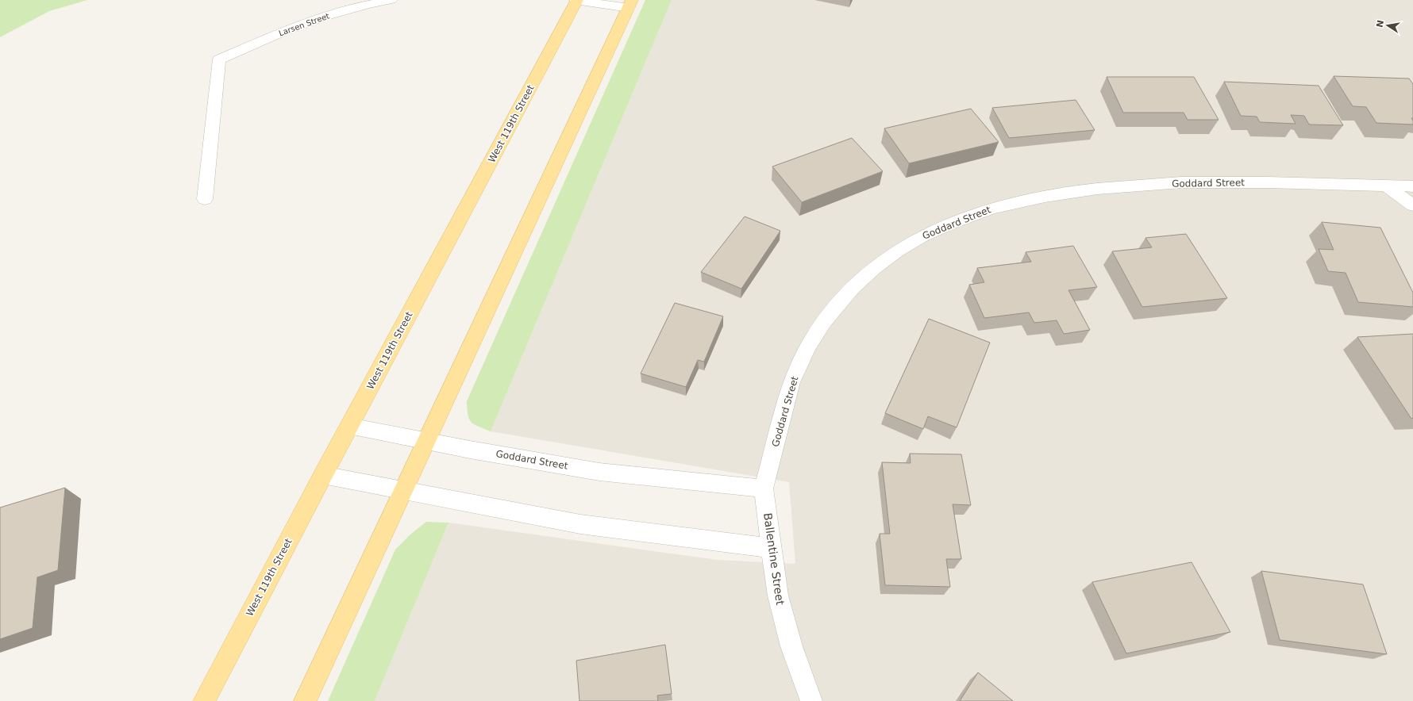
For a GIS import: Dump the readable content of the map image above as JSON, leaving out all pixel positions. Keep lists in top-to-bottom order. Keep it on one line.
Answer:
{"streets":{"main road":["West 119th Street"],"street":["Larsen Street","Goddard Street","Ballentine Street"]},"crossings":[["West 119th Street","Goddard Street"],["Goddard Street","Ballentine Street"]],"north":"left"}
